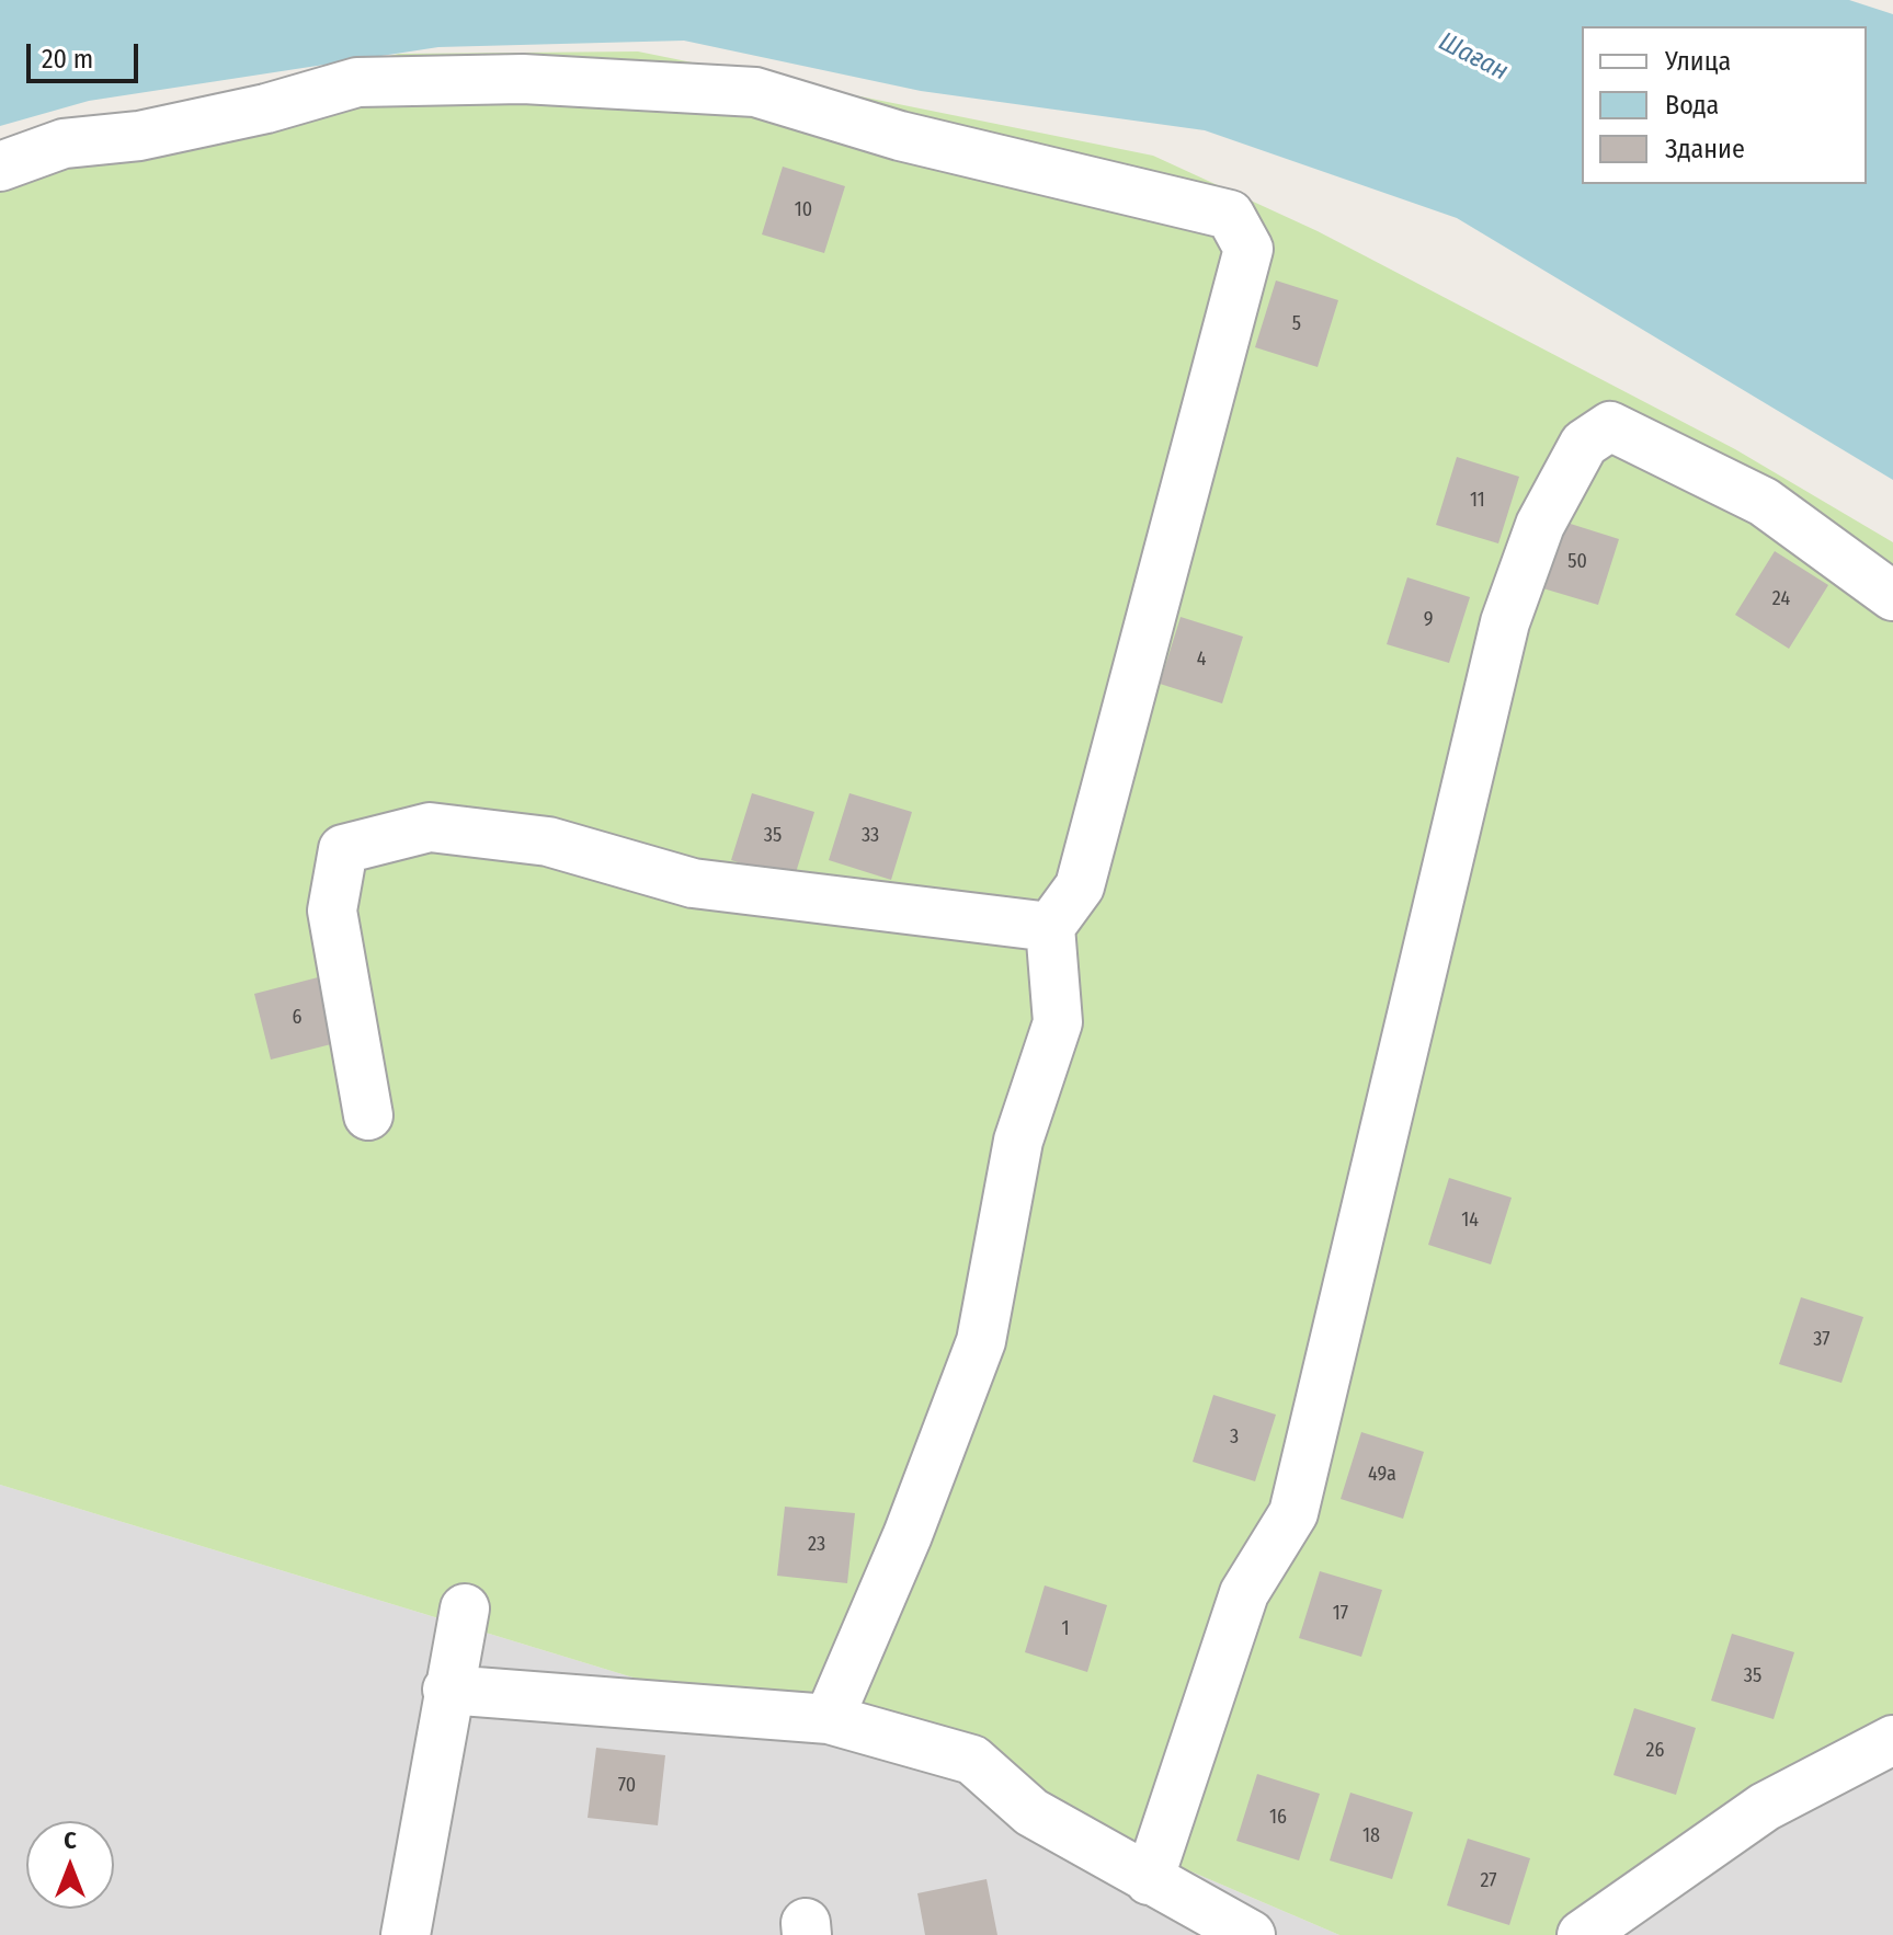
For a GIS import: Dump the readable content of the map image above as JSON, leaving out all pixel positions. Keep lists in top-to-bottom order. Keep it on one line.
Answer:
{"water":["Шаған"],"house_numbers":["10","5","11","50","24","9","4","35","33","6","14","37","3","49а","23","17","1","35","26","70","16","18","27"],"legend":["Улица","Вода","Здание"],"scale_bar":"20 m","north":"top"}
